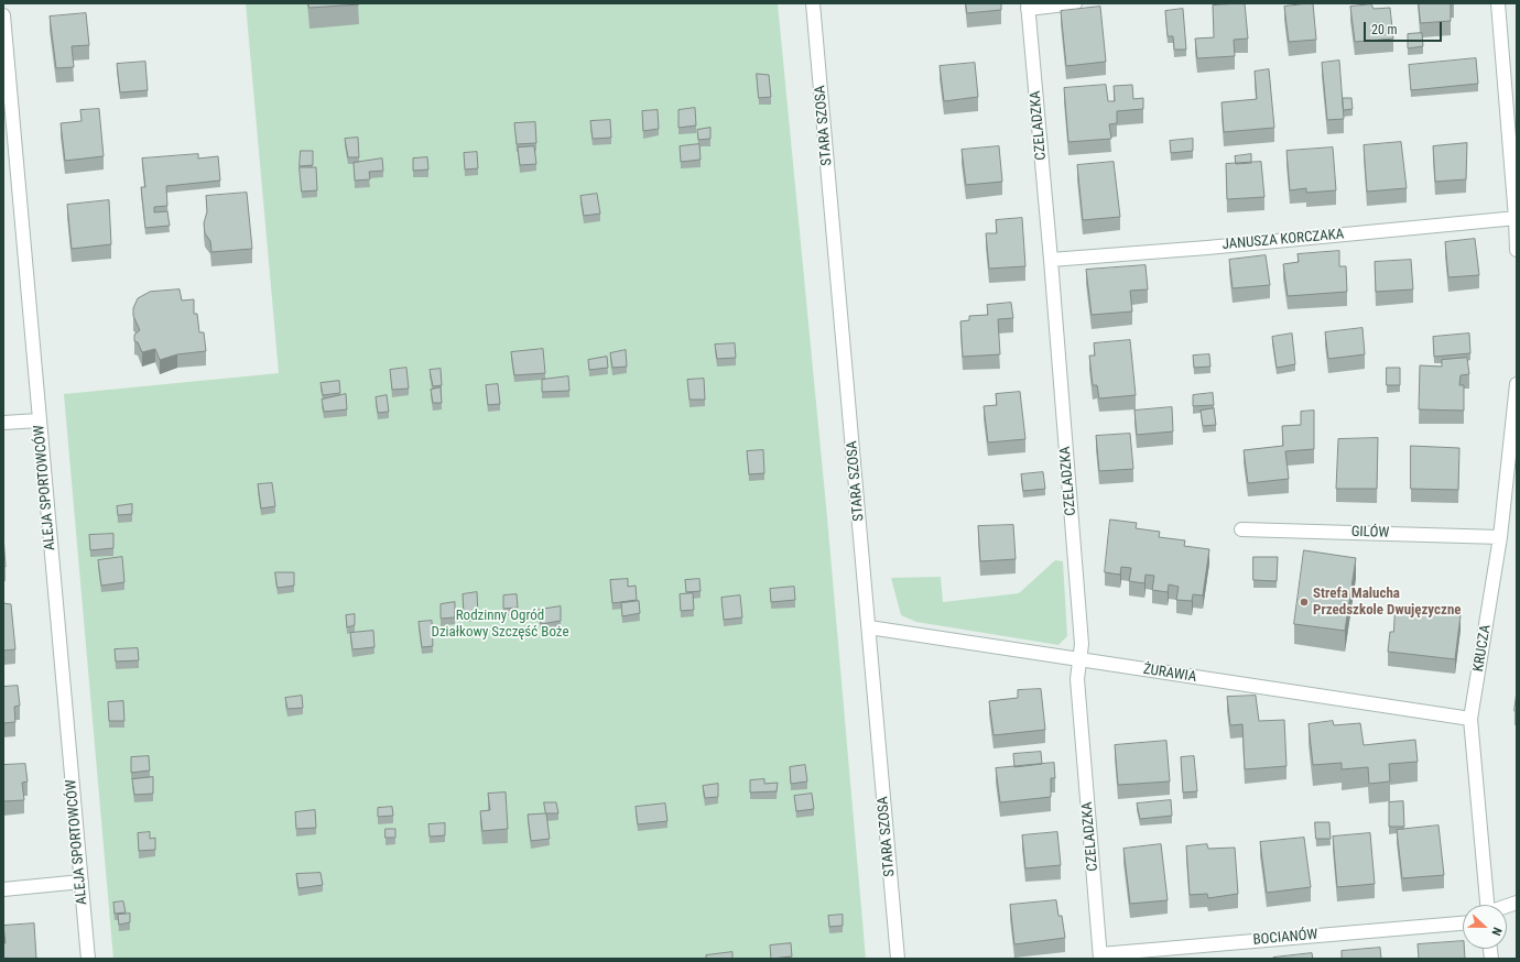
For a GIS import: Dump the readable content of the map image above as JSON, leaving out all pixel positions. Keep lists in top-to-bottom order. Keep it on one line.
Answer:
{"streets":{"street":["STARA SZOSA","CZELADZKA","JANUSZA KORCZAKA","ALEJA SPORTOWCÓW","GILÓW","KRUCZA","ŻURAWIA","BOCIANÓW"]},"crossings":[["STARA SZOSA","ŻURAWIA"],["CZELADZKA","JANUSZA KORCZAKA"],["CZELADZKA","ŻURAWIA"],["CZELADZKA","BOCIANÓW"],["GILÓW","KRUCZA"],["KRUCZA","ŻURAWIA"]],"parks":["Rodzinny Ogród Działkowy Szczęść Boże"],"places":["Strefa Malucha Przedszkole Dwujęzyczne"],"scale_bar":"20 m","north":"right"}
